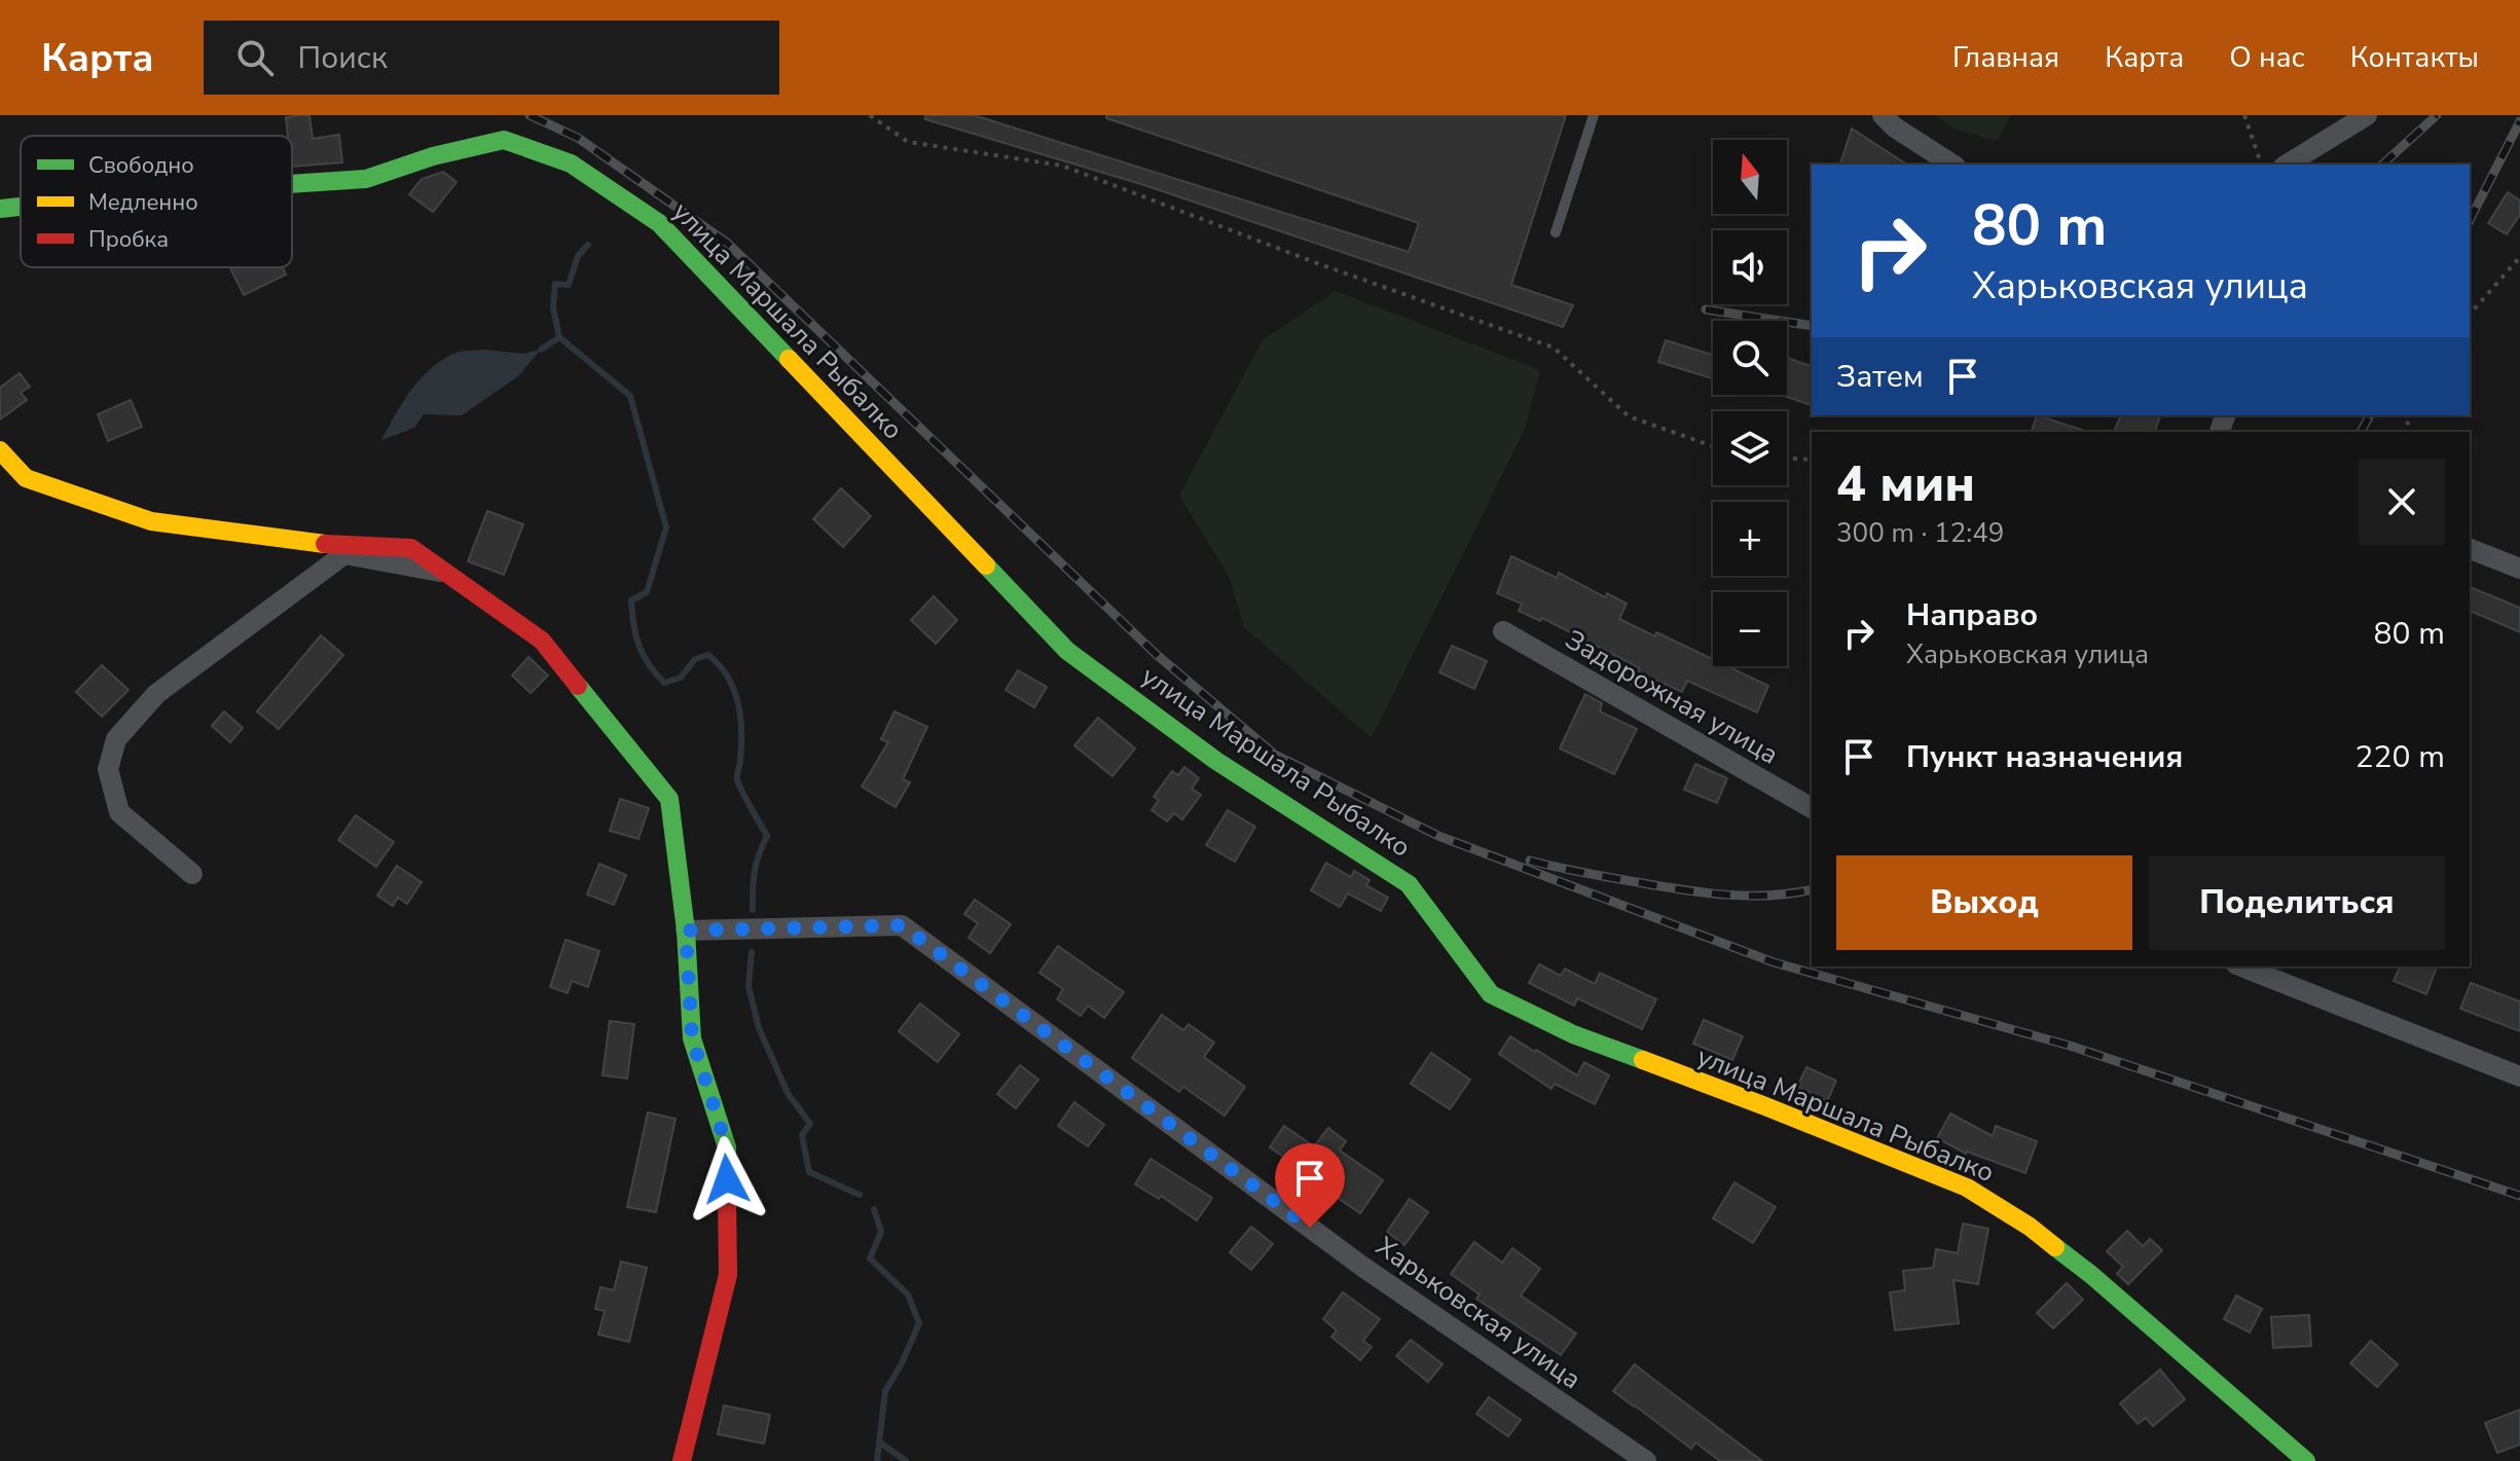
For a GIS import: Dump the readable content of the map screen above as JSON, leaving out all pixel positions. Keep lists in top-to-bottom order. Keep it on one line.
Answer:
{"streets":{"street":["улица Маршала Рыбалко","Задорожная улица","Харьковская улица"]},"legend":["Свободно","Медленно","Пробка"],"north":"top","page":{"header":"Карта","search":"Поиск","nav":["Главная","Карта","О нас","Контакты"],"map_buttons":["+","−"],"turn":["80 m","Харьковская улица"],"then":"Затем","heading":["4 мин","300 m · 12:49"],"list":[{"name":"Направо","note":"Харьковская улица","value":"80 m"},{"name":"Пункт назначения","value":"220 m"}],"buttons":["Выход","Поделиться"]}}
